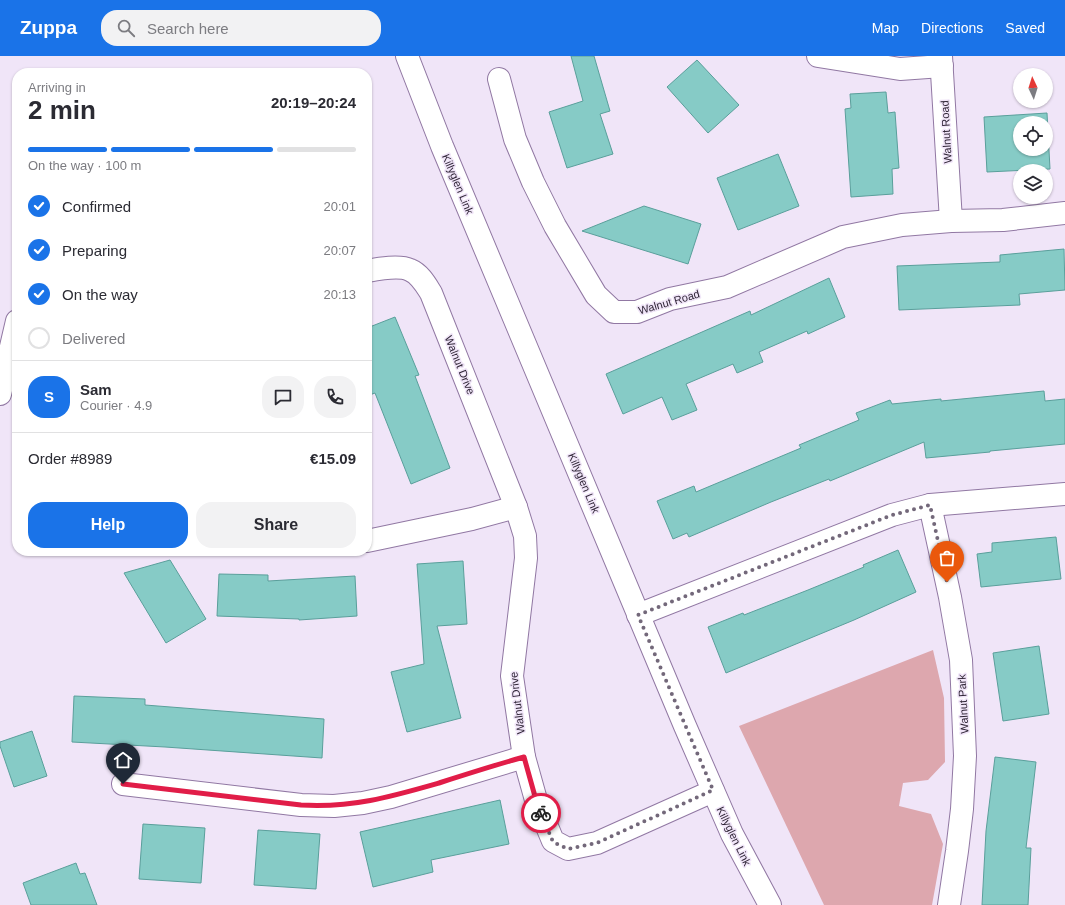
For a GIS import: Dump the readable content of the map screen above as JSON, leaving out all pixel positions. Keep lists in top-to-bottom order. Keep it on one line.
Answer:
{"streets":{"street":["Walnut Road","Killyglen Link","Walnut Drive","Walnut Park"]},"crossings":[["Killyglen Link","Walnut Drive"]],"north":"top","page":{"header":"Zuppa","search":"Search here","nav":["Map","Directions","Saved"],"heading":["2 min","Arriving in","20:19–20:24"],"panel":["Sam","Courier · 4.9","Order #8989","€15.09"],"bar":"On the way · 100 m","list":[["Confirmed","20:01"],["Preparing","20:07"],["On the way","20:13"],"Delivered"],"round":"S","buttons":["Help","Share"]}}
